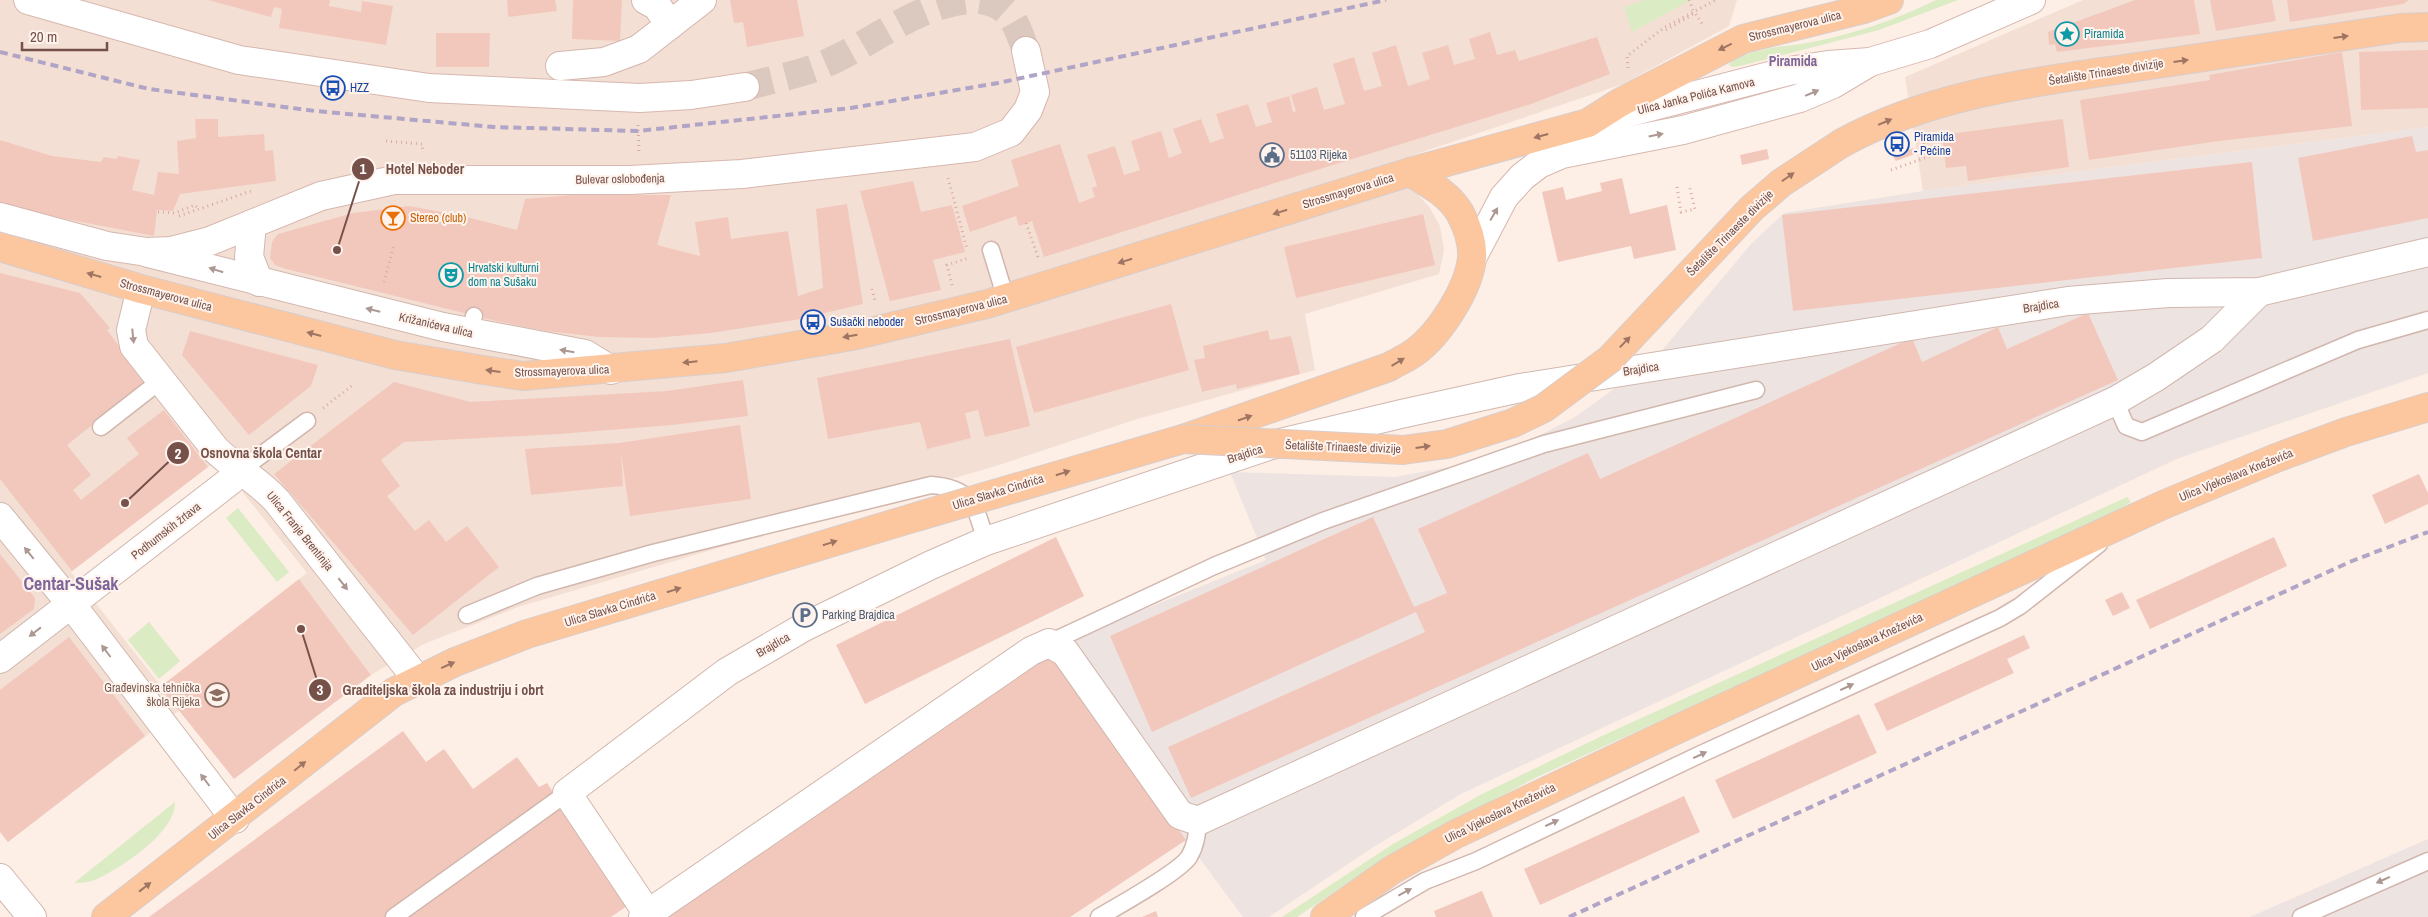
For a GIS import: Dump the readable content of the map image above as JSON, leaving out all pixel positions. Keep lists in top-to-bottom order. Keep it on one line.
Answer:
{"streets":{"main road":["Strossmayerova ulica","Šetalište Trinaeste divizije","Ulica Vjekoslava Kneževića","Ulica Slavka Cindrića"],"street":["Ulica Janka Polića Kamova","Bulevar oslobođenja","Brajdica","Križanićeva ulica","Podhumskih žrtava","Ulica Franje Brentinija"]},"crossings":[["Strossmayerova ulica","Ulica Janka Polića Kamova"],["Strossmayerova ulica","Križanićeva ulica"],["Strossmayerova ulica","Ulica Franje Brentinija"],["Šetalište Trinaeste divizije","Ulica Slavka Cindrića"],["Bulevar oslobođenja","Križanićeva ulica"],["Ulica Slavka Cindrića","Ulica Franje Brentinija"],["Podhumskih žrtava","Ulica Franje Brentinija"]],"one_way":["Strossmayerova ulica","Šetalište Trinaeste divizije","Ulica Slavka Cindrića"],"districts":["Piramida","Centar-Sušak"],"places":{"place":["Piramida"],"bus stop":["HZZ","Piramida - Pećine","Sušački neboder"],"public building":["51103 Rijeka"],"bar":["Stereo (club)"],"other":["Hotel Neboder","Osnovna škola Centar","Graditeljska škola za industriju i obrt"],"theatre":["Hrvatski kulturni dom na Sušaku"],"parking":["Parking Brajdica"],"school or university":["Građevinska tehnička škola Rijeka"]},"scale_bar":"20 m"}
